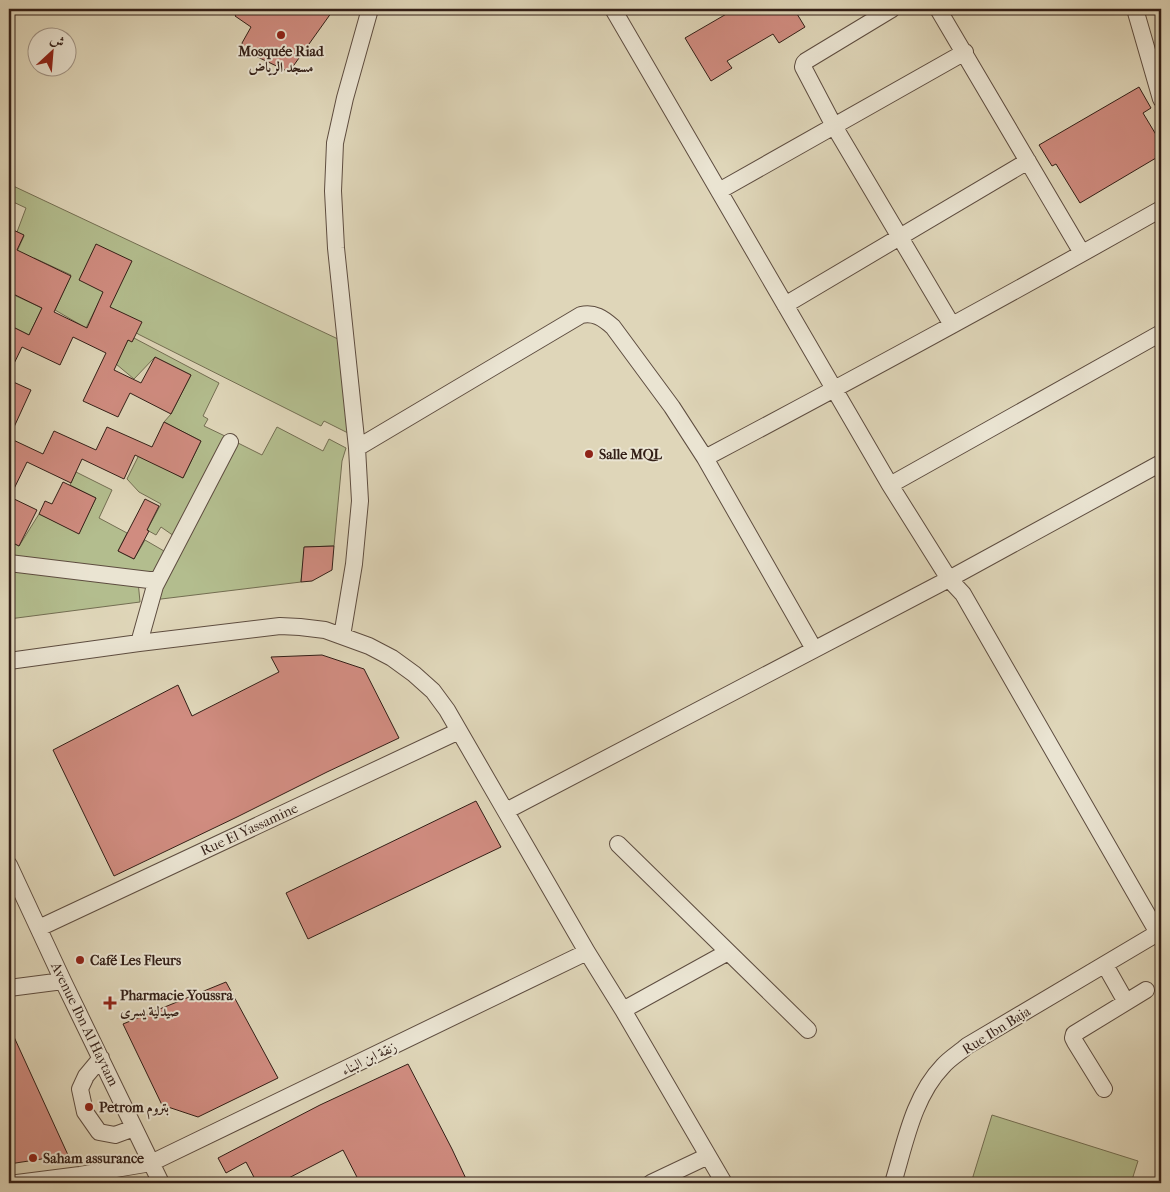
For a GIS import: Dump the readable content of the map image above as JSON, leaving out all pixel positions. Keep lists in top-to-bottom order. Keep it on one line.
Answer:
{"streets":{"street":["Rue El Yassamine","Avenue Ibn Al Haytam","Rue Ibn Baja","زنقة ابن البناء"]},"crossings":[["Rue El Yassamine","Avenue Ibn Al Haytam"],["Avenue Ibn Al Haytam","زنقة ابن البناء"]],"places":{"other":["Mosquée Riad مسجد الرياض","Salle MQL","Café Les Fleurs","Petrom بتروم","Saham assurance"],"health":["Pharmacie Youssra صيدلية يسرى"]},"north":"top right"}
